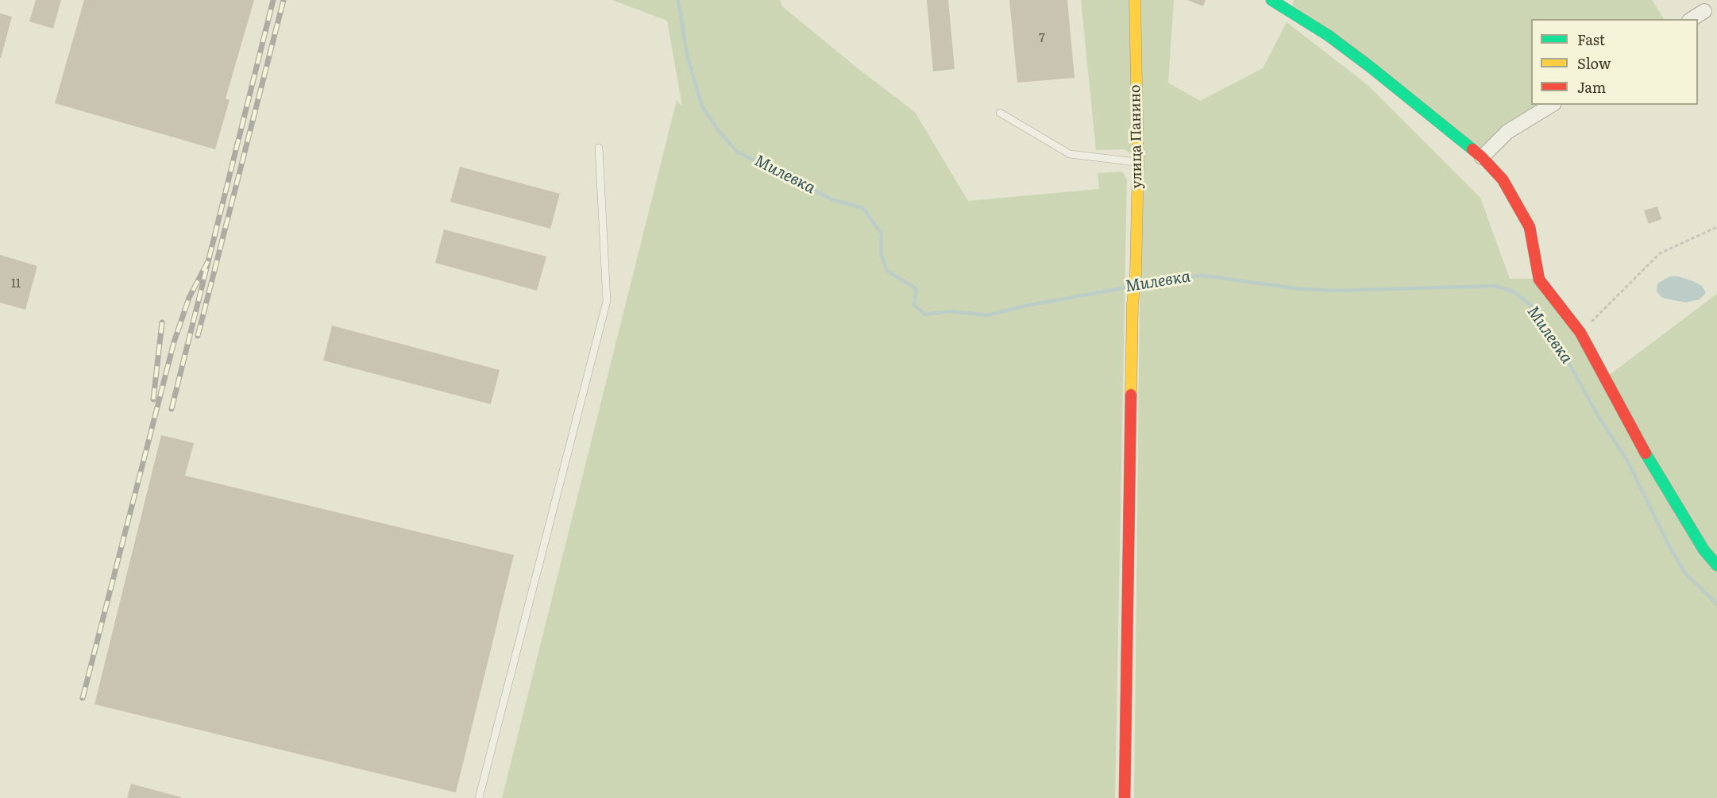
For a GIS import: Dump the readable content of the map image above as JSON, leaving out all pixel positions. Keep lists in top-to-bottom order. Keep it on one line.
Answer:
{"streets":{"street":["улица Панино"]},"water":["Милевка"],"house_numbers":["7","11"],"legend":["Fast","Slow","Jam"]}
